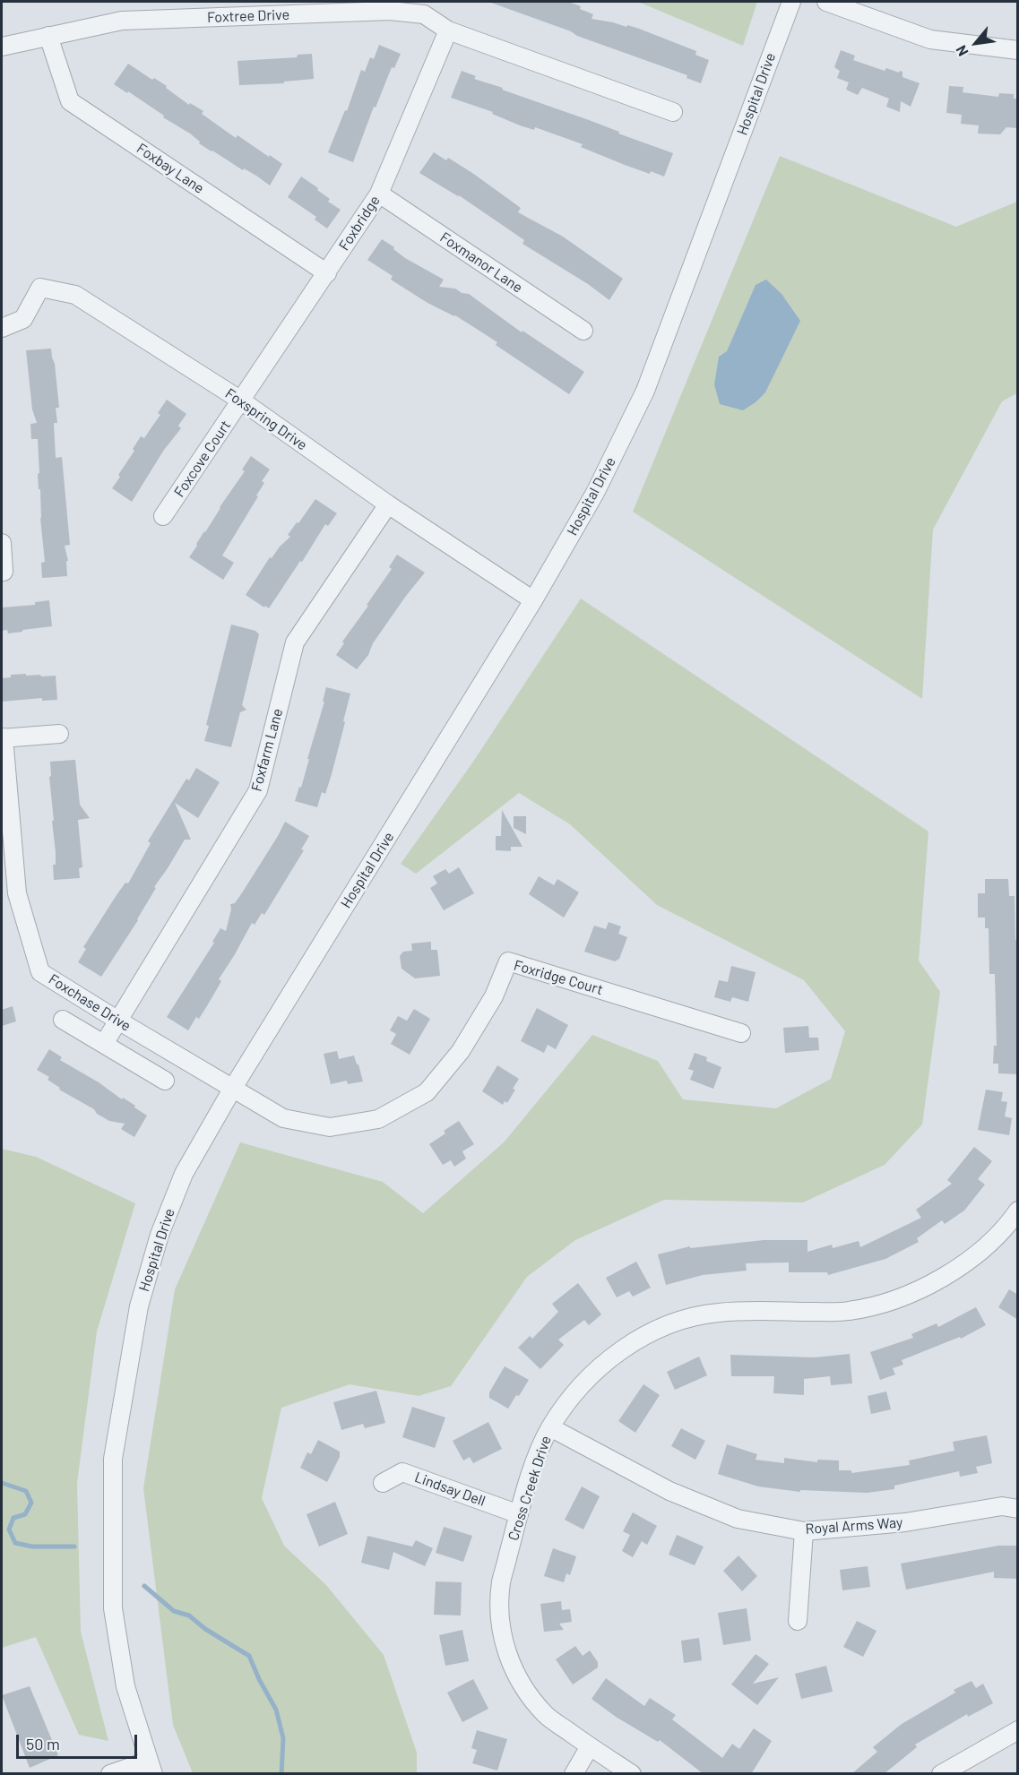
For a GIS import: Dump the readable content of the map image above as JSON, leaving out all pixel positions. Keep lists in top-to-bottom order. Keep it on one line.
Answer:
{"streets":{"street":["Foxtree Drive","Hospital Drive","Foxbay Lane","Foxbridge","Foxmanor Lane","Foxspring Drive","Foxcove Court","Foxfarm Lane","Foxridge Court","Foxchase Drive","Cross Creek Drive","Lindsay Dell","Royal Arms Way"]},"crossings":[["Foxtree Drive","Foxbay Lane"],["Foxtree Drive","Foxbridge"],["Hospital Drive","Foxspring Drive"],["Hospital Drive","Foxridge Court"],["Hospital Drive","Foxchase Drive"],["Foxbay Lane","Foxbridge"],["Foxbridge","Foxmanor Lane"],["Foxbridge","Foxspring Drive"],["Foxbridge","Foxcove Court"],["Foxspring Drive","Foxcove Court"],["Foxspring Drive","Foxfarm Lane"],["Foxfarm Lane","Foxchase Drive"],["Foxridge Court","Foxchase Drive"],["Cross Creek Drive","Lindsay Dell"],["Cross Creek Drive","Royal Arms Way"]],"scale_bar":"50 m","north":"bottom left"}
